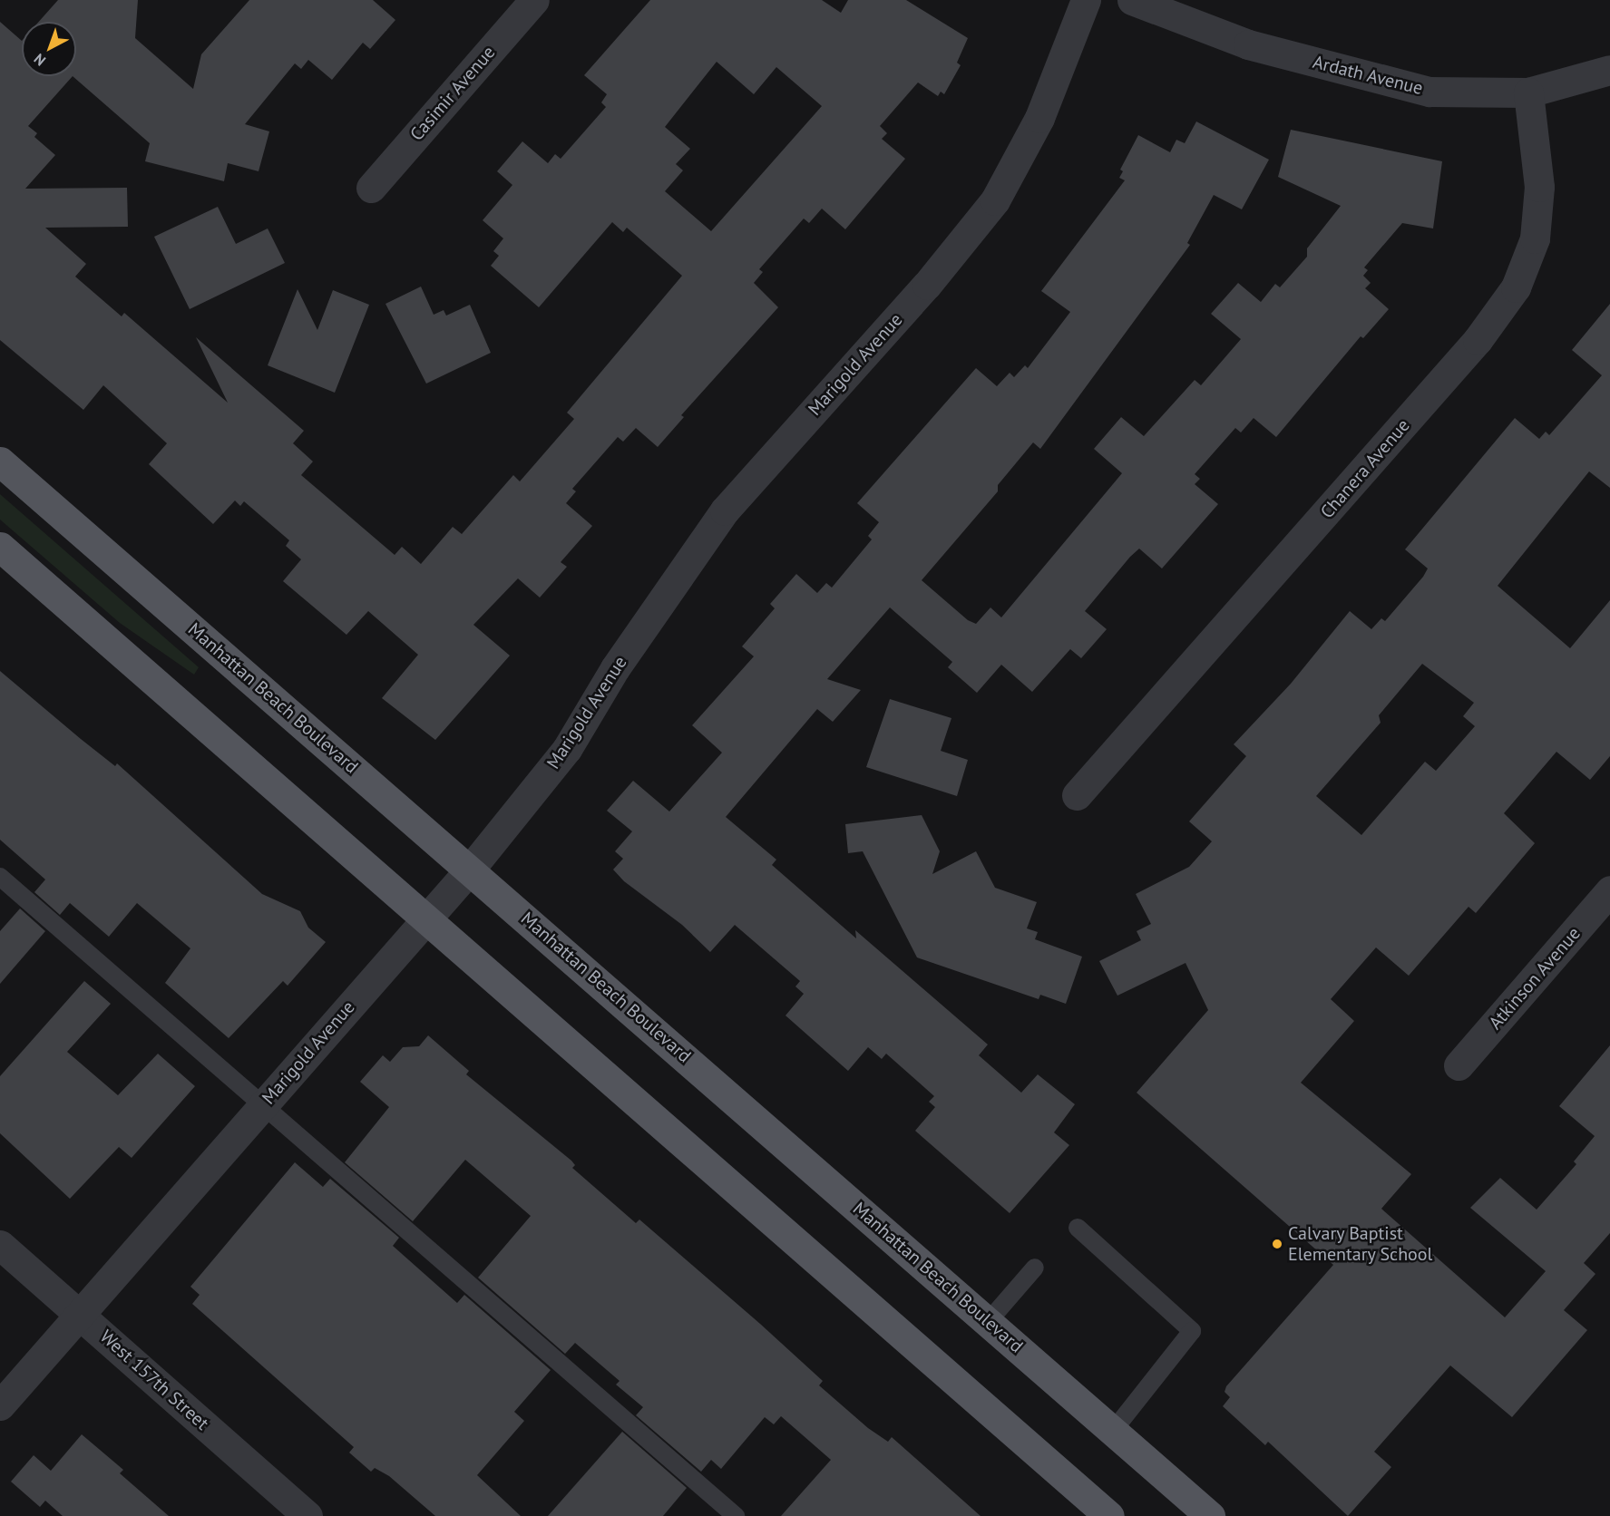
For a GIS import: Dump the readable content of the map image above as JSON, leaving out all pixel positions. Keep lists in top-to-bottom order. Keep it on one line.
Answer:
{"streets":{"main road":["Manhattan Beach Boulevard"],"street":["Ardath Avenue","Casimir Avenue","Marigold Avenue","Chanera Avenue","Atkinson Avenue","West 157th Street"]},"crossings":[["Ardath Avenue","Chanera Avenue"],["Marigold Avenue","Manhattan Beach Boulevard"],["Marigold Avenue","West 157th Street"]],"places":["Calvary Baptist Elementary School"],"north":"bottom left"}
